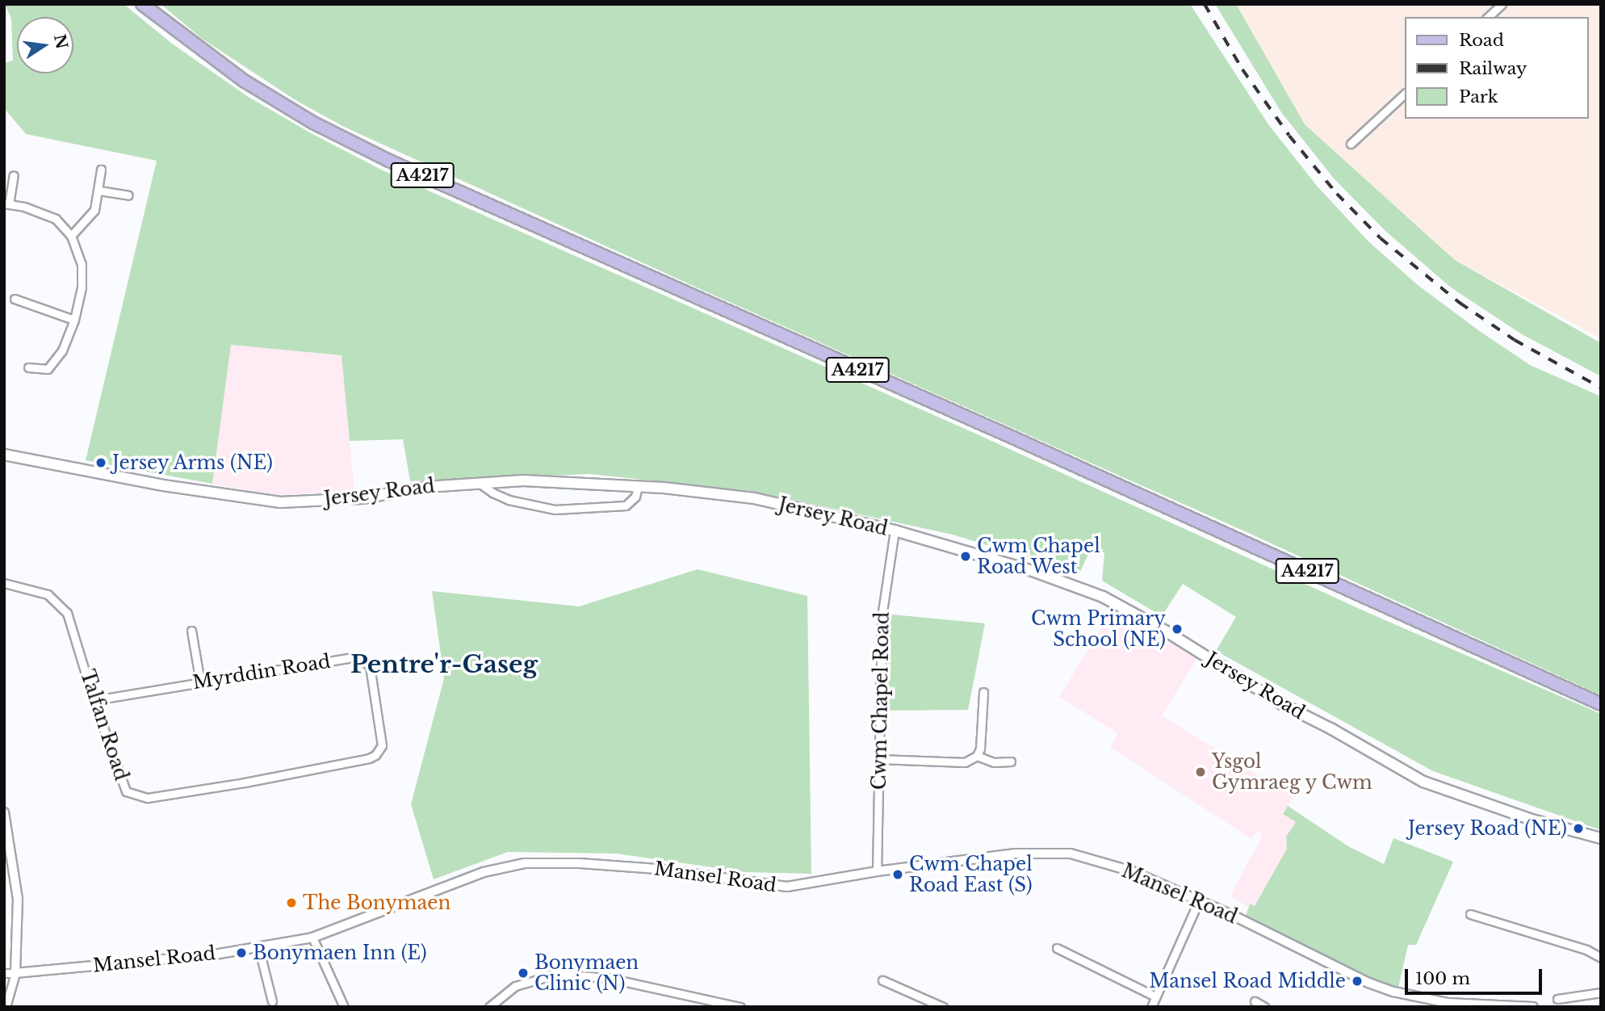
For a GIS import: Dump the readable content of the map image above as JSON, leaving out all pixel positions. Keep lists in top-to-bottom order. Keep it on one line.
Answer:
{"streets":{"main road":["A4217","Jersey Road"],"street":["Myrddin Road","Cwm Chapel Road","Talfan Road","Mansel Road"]},"crossings":[["Jersey Road","Cwm Chapel Road"],["Myrddin Road","Talfan Road"],["Cwm Chapel Road","Mansel Road"]],"districts":["Pentre'r-Gaseg"],"places":["Jersey Arms (NE)","Cwm Chapel Road West","Cwm Primary School (NE)","Ysgol Gymraeg y Cwm","Jersey Road (NE)","Cwm Chapel Road East (S)","The Bonymaen","Bonymaen Inn (E)","Bonymaen Clinic (N)","Mansel Road Middle"],"legend":["Road","Railway","Park"],"scale_bar":"100 m","north":"right"}
